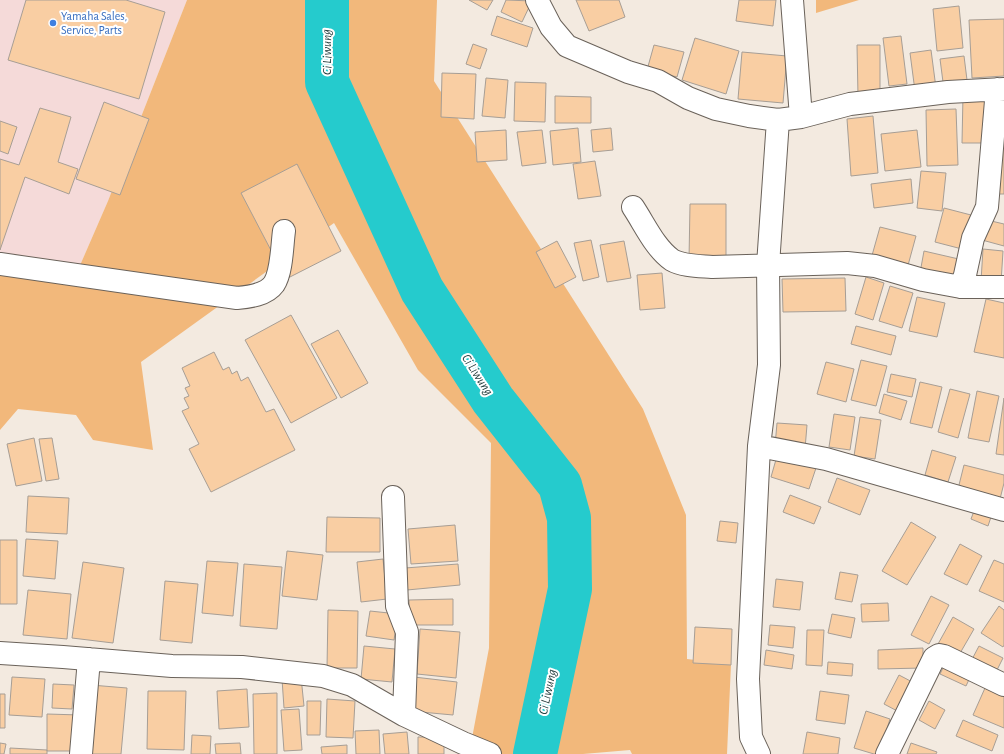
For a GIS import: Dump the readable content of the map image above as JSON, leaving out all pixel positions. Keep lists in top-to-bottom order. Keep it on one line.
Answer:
{"water":["Ci Liwung"],"places":["Yamaha Sales, Service, Parts"]}
